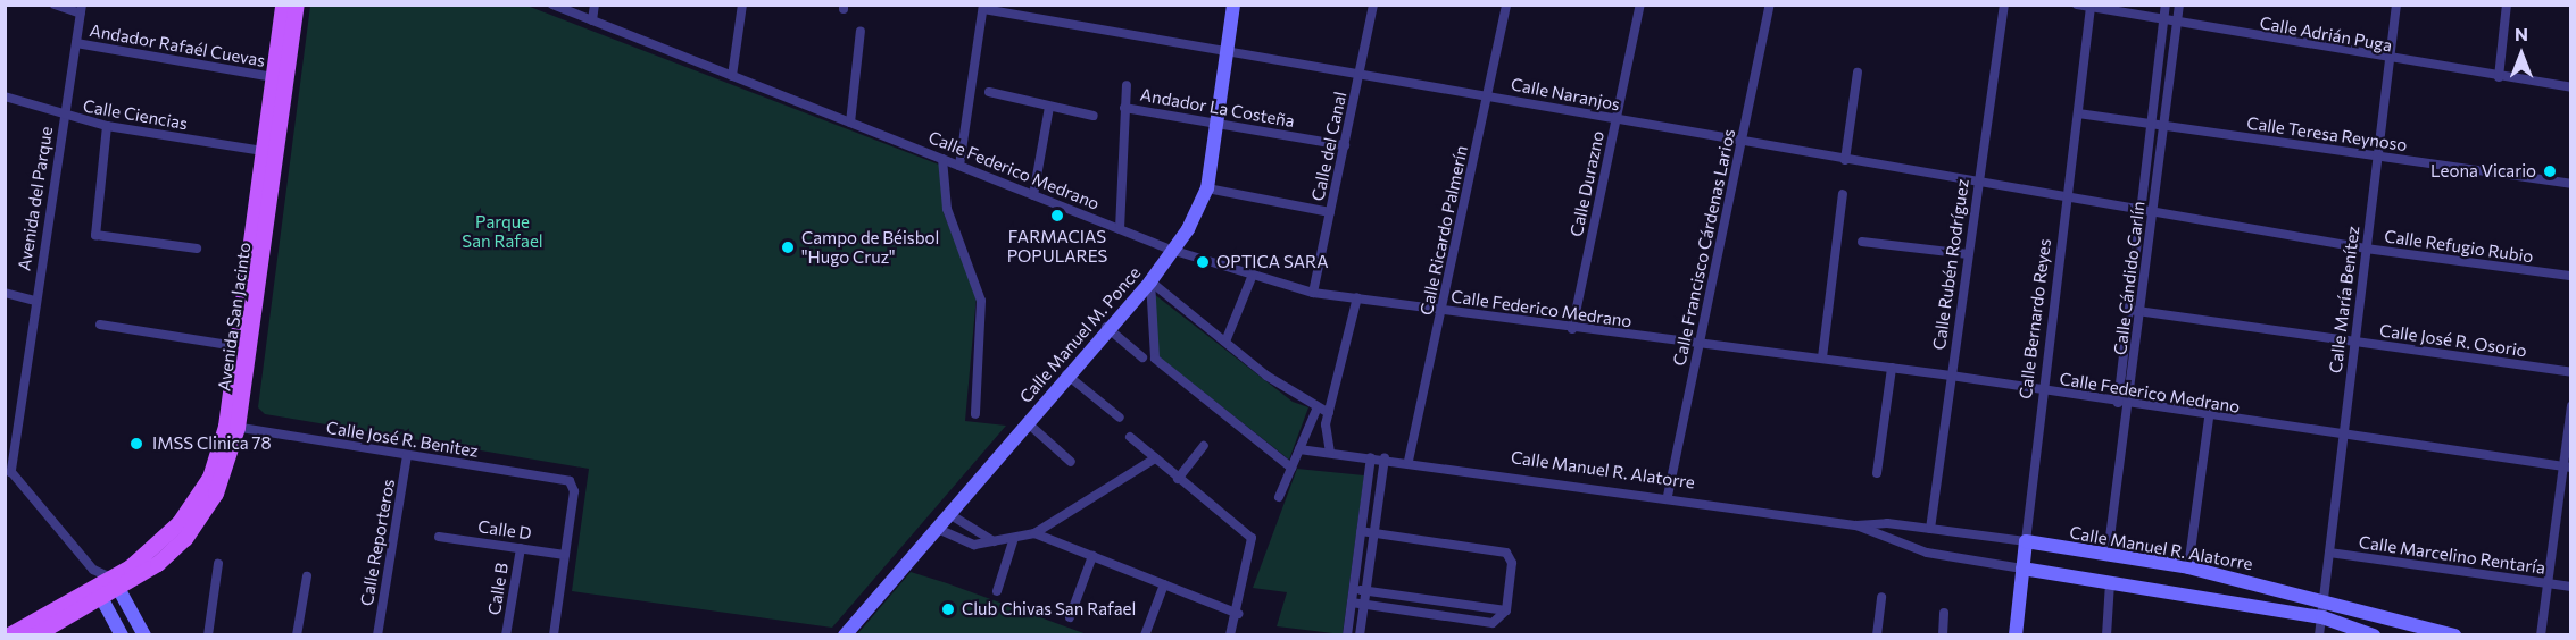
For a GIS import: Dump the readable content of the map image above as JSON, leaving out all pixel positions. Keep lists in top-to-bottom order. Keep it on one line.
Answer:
{"streets":{"main road":["Avenida San Jacinto"],"street":["Calle Adrián Puga","Andador Rafaél Cuevas","Calle Naranjos","Andador La Costeña","Calle Ciencias","Calle Teresa Reynoso","Calle del Canal","Calle Federico Medrano","Calle Durazno","Avenida del Parque","Calle Ricardo Palmerín","Calle Refugio Rubio","Calle Francisco Cárdenas Larios","Calle Rubén Rodríguez","Calle Cándido Carlín","Calle María Benítez","Calle Bernardo Reyes","Calle Manuel M. Ponce","Calle José R. Osorio","Calle José R. Benitez","Calle Manuel R. Alatorre","Calle D","Calle Reporteros","Calle Marcelino Rentaría","Calle B"]},"crossings":[["Calle Adrián Puga","Calle Cándido Carlín"],["Calle Adrián Puga","Calle María Benítez"],["Calle Adrián Puga","Calle Bernardo Reyes"],["Andador Rafaél Cuevas","Avenida del Parque"],["Andador Rafaél Cuevas","Avenida San Jacinto"],["Calle Naranjos","Calle del Canal"],["Calle Naranjos","Calle Durazno"],["Calle Naranjos","Calle Ricardo Palmerín"],["Calle Naranjos","Calle Refugio Rubio"],["Calle Naranjos","Calle Francisco Cárdenas Larios"],["Calle Naranjos","Calle Rubén Rodríguez"],["Calle Naranjos","Calle Cándido Carlín"],["Calle Naranjos","Calle Bernardo Reyes"],["Calle Naranjos","Calle Manuel M. Ponce"],["Andador La Costeña","Calle del Canal"],["Andador La Costeña","Calle Manuel M. Ponce"],["Calle Ciencias","Avenida del Parque"],["Calle Ciencias","Avenida San Jacinto"],["Calle Teresa Reynoso","Calle Cándido Carlín"],["Calle Teresa Reynoso","Calle María Benítez"],["Calle Teresa Reynoso","Calle Bernardo Reyes"],["Calle del Canal","Calle Federico Medrano"],["Calle Federico Medrano","Calle Durazno"],["Calle Federico Medrano","Calle Ricardo Palmerín"],["Calle Federico Medrano","Calle Francisco Cárdenas Larios"],["Calle Federico Medrano","Calle Rubén Rodríguez"],["Calle Federico Medrano","Calle Cándido Carlín"],["Calle Federico Medrano","Calle María Benítez"],["Calle Federico Medrano","Calle Bernardo Reyes"],["Calle Federico Medrano","Calle Manuel M. Ponce"],["Avenida del Parque","Avenida San Jacinto"],["Calle Ricardo Palmerín","Calle Manuel R. Alatorre"],["Calle Refugio Rubio","Calle Cándido Carlín"],["Calle Refugio Rubio","Calle María Benítez"],["Calle Francisco Cárdenas Larios","Calle Manuel R. Alatorre"],["Calle Rubén Rodríguez","Calle Manuel R. Alatorre"],["Calle Cándido Carlín","Calle José R. Osorio"],["Calle Cándido Carlín","Calle Manuel R. Alatorre"],["Calle María Benítez","Calle José R. Osorio"],["Calle María Benítez","Calle Manuel R. Alatorre"],["Calle María Benítez","Calle Marcelino Rentaría"],["Avenida San Jacinto","Calle José R. Benitez"],["Calle Bernardo Reyes","Calle Manuel R. Alatorre"],["Calle José R. Benitez","Calle D"],["Calle José R. Benitez","Calle Reporteros"],["Calle D","Calle B"]],"parks":["Parque San Rafael"],"places":["Leona Vicario","FARMACIAS POPULARES","Campo de Béisbol \"Hugo Cruz\"","OPTICA SARA","IMSS Clinica 78","Club Chivas San Rafael"],"north":"top"}
